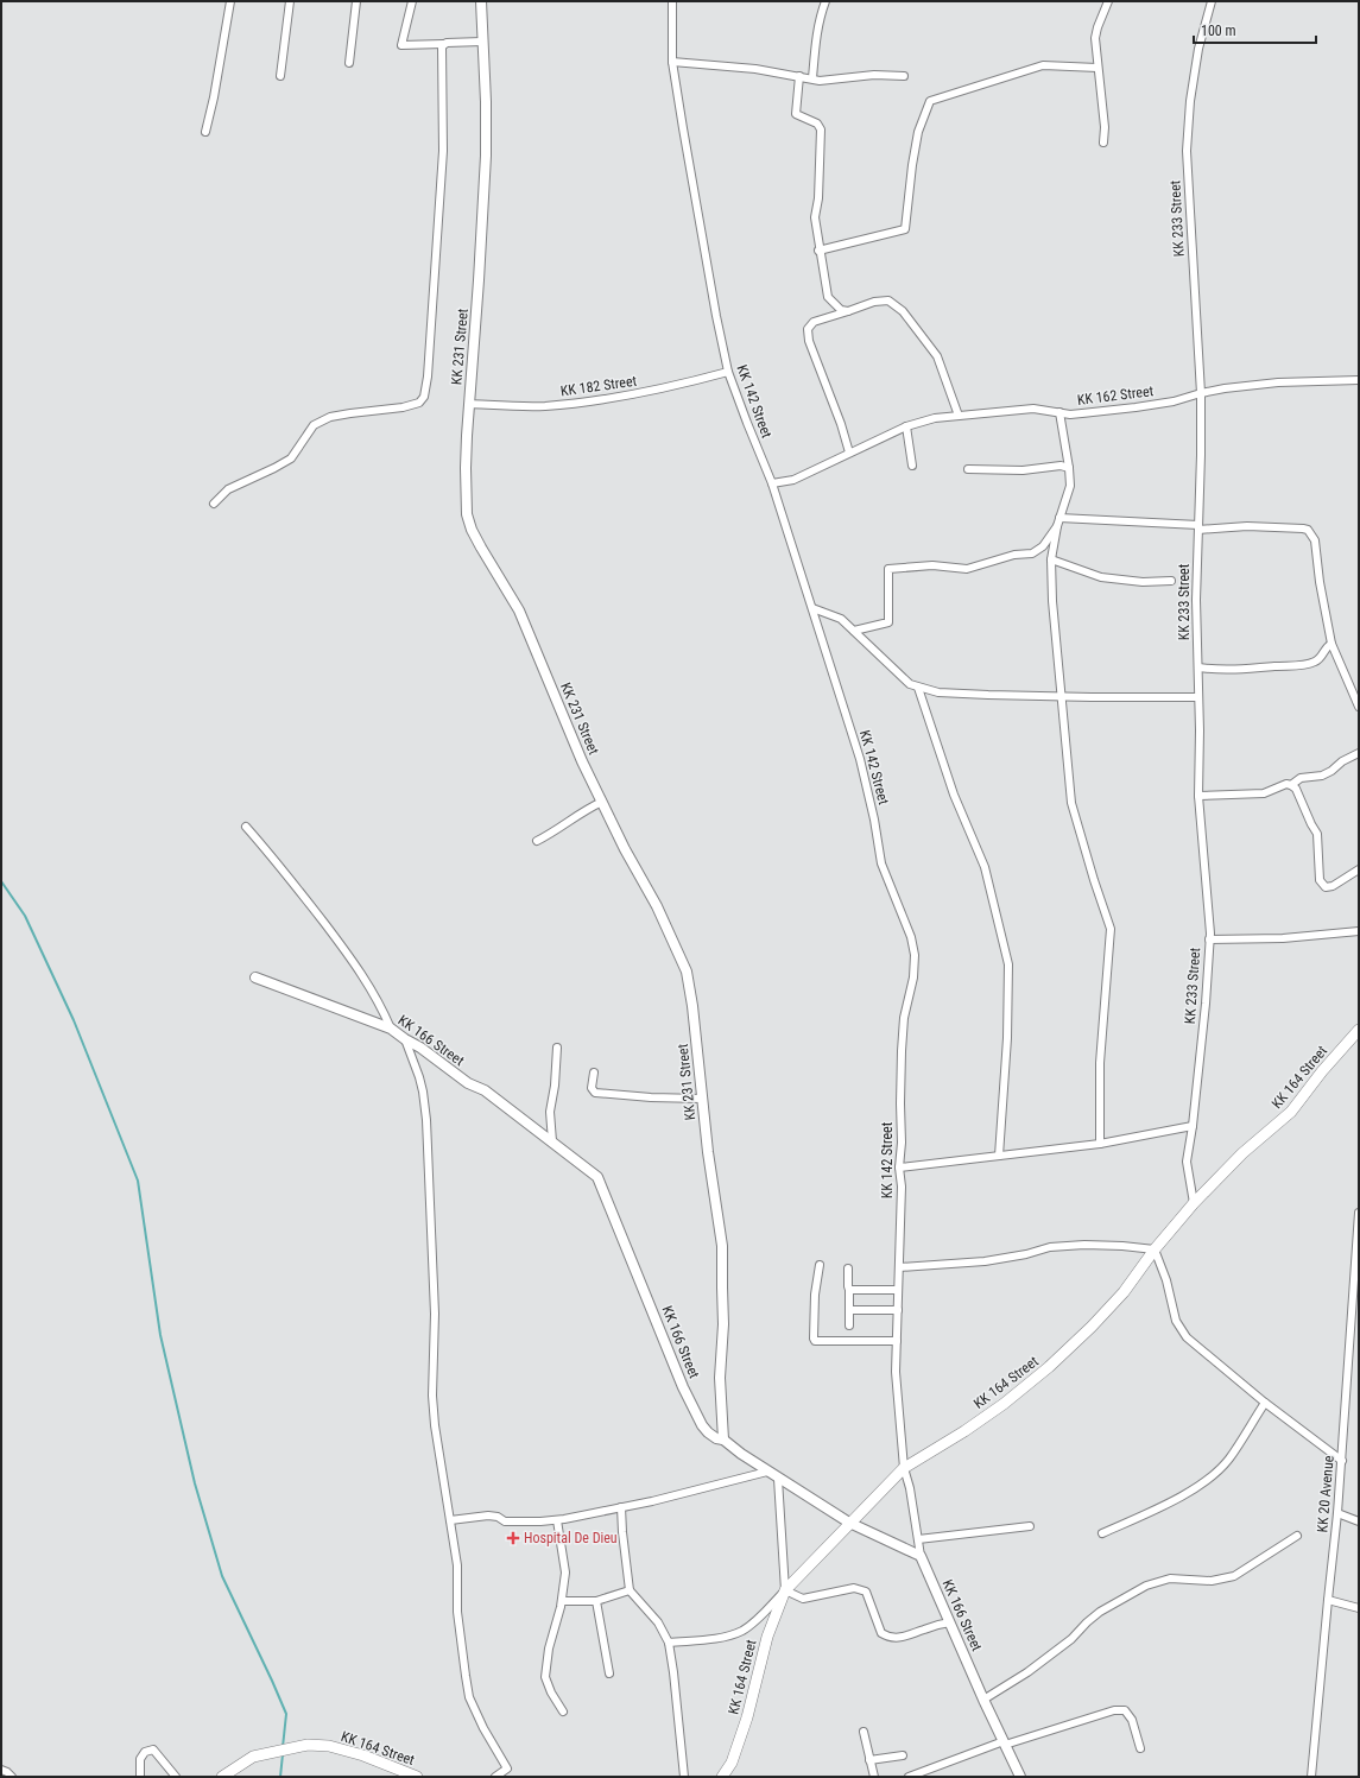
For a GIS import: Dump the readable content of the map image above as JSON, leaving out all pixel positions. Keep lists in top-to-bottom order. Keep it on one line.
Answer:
{"streets":{"main road":["KK 164 Street"],"street":["KK 233 Street","KK 231 Street","KK 182 Street","KK 162 Street","KK 142 Street","KK 166 Street","KK 20 Avenue"]},"crossings":[["KK 233 Street","KK 162 Street"],["KK 233 Street","KK 164 Street"],["KK 231 Street","KK 182 Street"],["KK 231 Street","KK 166 Street"],["KK 182 Street","KK 142 Street"],["KK 162 Street","KK 142 Street"],["KK 142 Street","KK 166 Street"],["KK 142 Street","KK 164 Street"],["KK 166 Street","KK 164 Street"]],"places":{"health":["Hospital De Dieu"]},"scale_bar":"100 m"}
